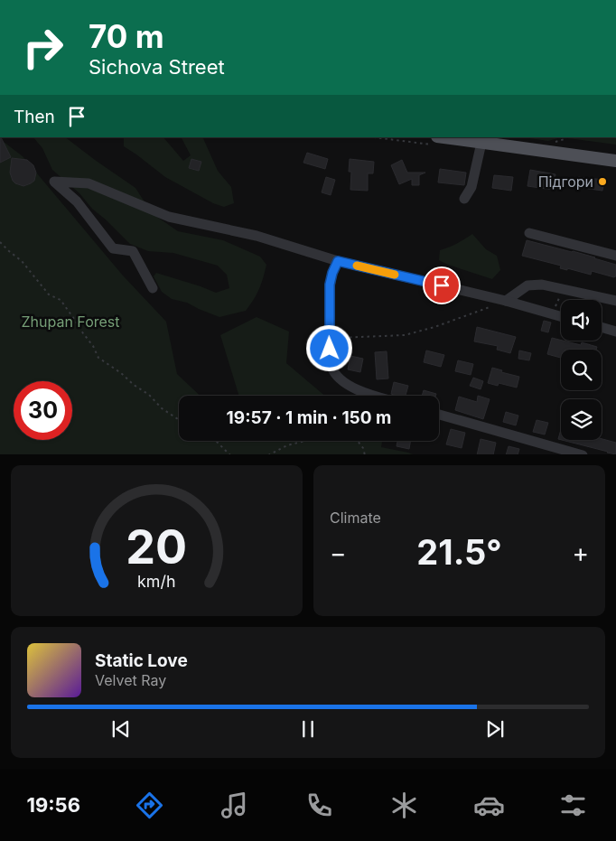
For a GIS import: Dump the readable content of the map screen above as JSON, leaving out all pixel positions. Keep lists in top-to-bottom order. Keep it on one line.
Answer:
{"parks":["Zhupan Forest"],"places":["Підгори"],"page":{"turn":["70 m","Sichova Street"],"then":"Then","limit":"30","trip":"19:57 · 1 min · 150 m","tile":"Climate","heat":["−","21.5°","+"],"song":["Static Love","Velvet Ray"],"tabs":"19:56","gauge":["20","km/h"]}}
